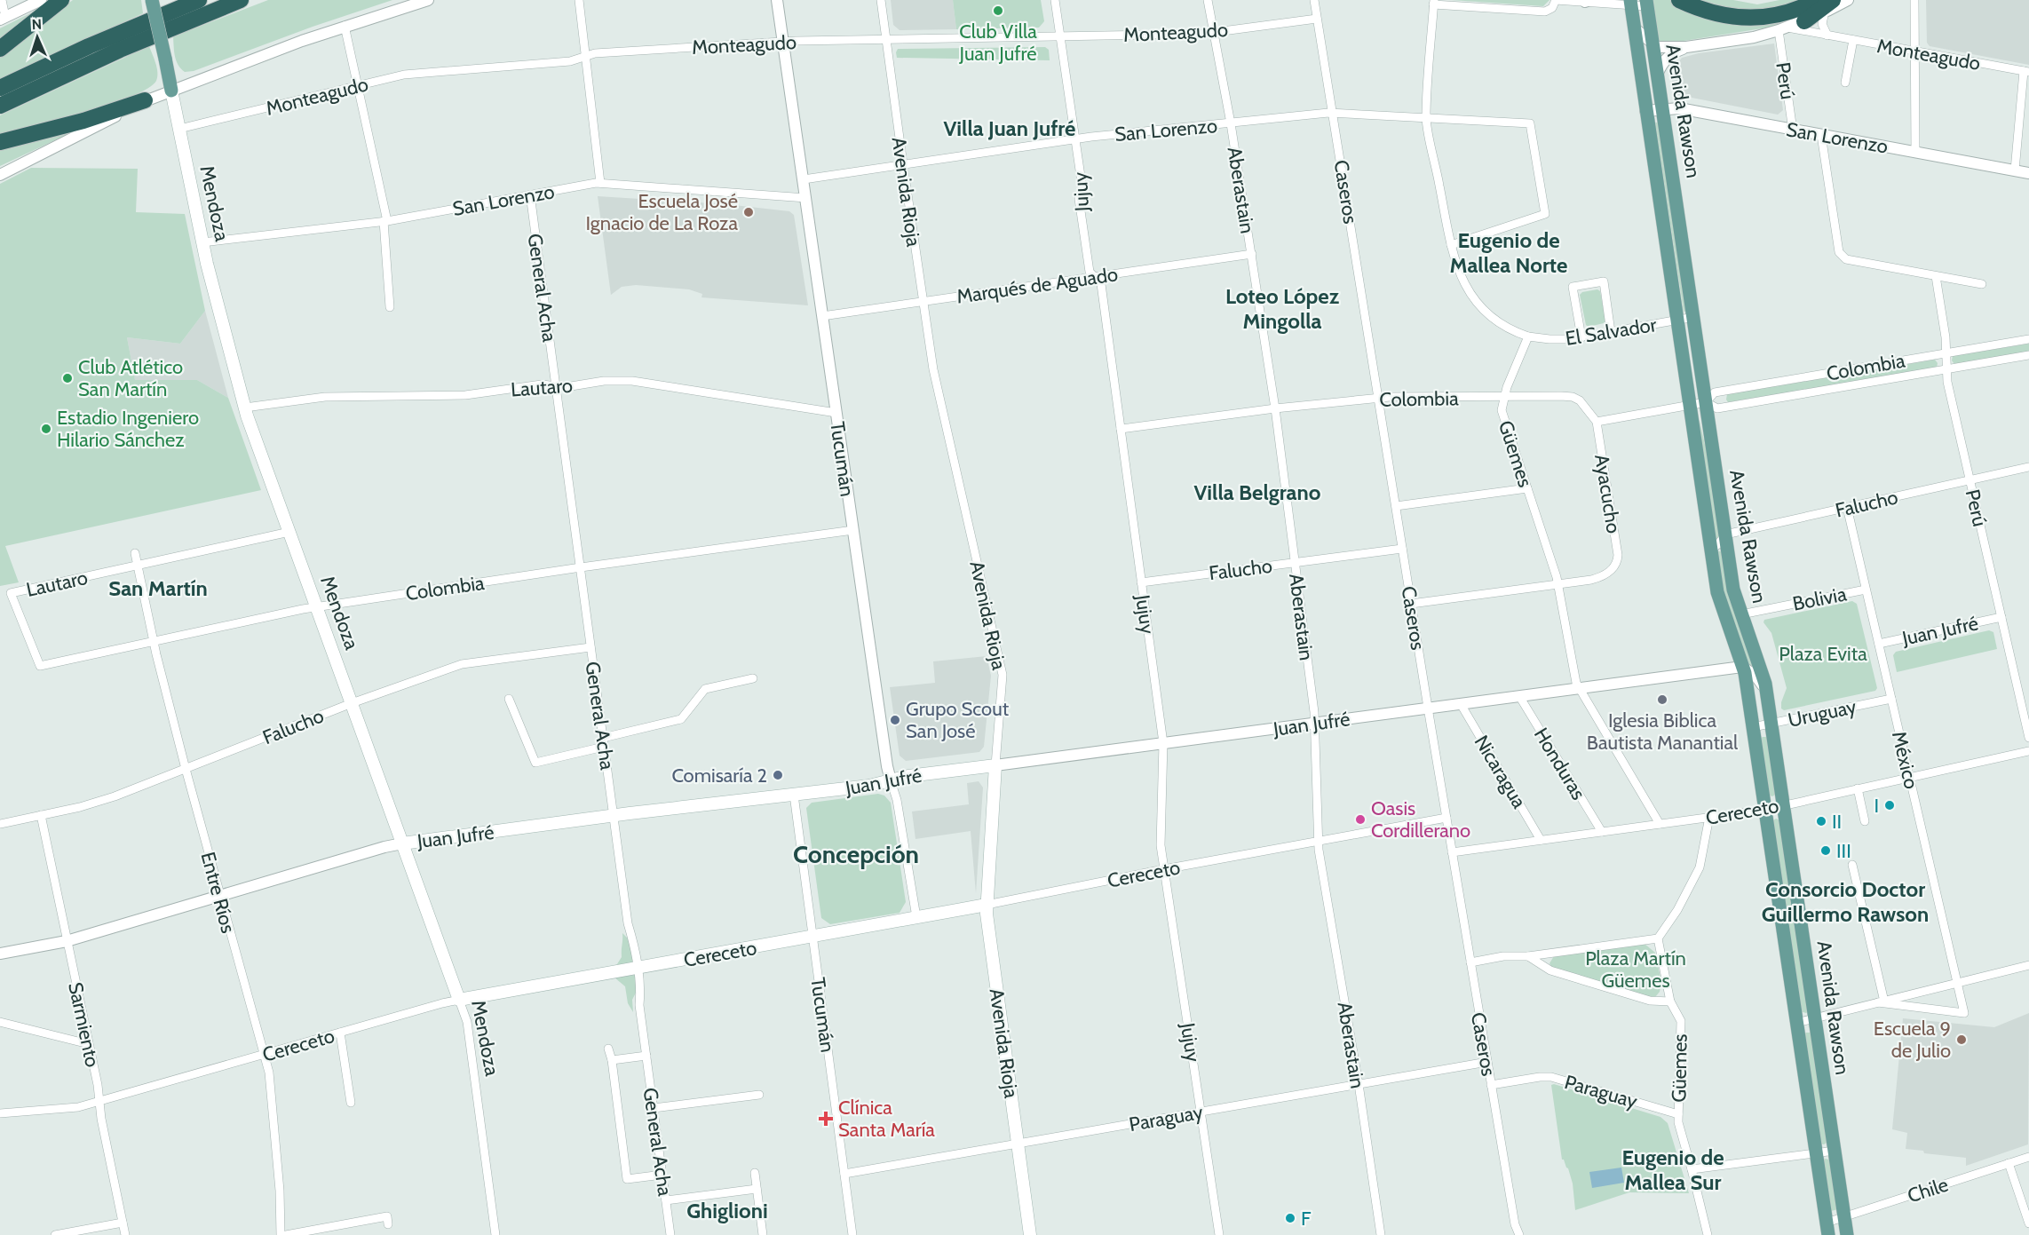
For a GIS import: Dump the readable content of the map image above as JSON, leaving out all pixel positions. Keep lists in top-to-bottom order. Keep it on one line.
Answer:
{"streets":{"main road":["Avenida Rawson","Avenida Rioja","Mendoza","Juan Jufré","Cereceto"],"street":["Monteagudo","Perú","San Lorenzo","Aberastain","Jujuy","Caseros","Marqués de Aguado","General Acha","El Salvador","Colombia","Lautaro","Güemes","Tucumán","Ayacucho","Falucho","Bolivia","Uruguay","México","Honduras","Nicaragua","Entre Ríos","Sarmiento","Paraguay","Chile"]},"crossings":[["Monteagudo","Perú"],["Monteagudo","Aberastain"],["Monteagudo","Avenida Rioja"],["Monteagudo","Jujuy"],["Monteagudo","Caseros"],["Monteagudo","Mendoza"],["Monteagudo","Tucumán"],["Perú","San Lorenzo"],["Perú","Colombia"],["Perú","Falucho"],["Perú","Juan Jufré"],["Avenida Rawson","San Lorenzo"],["Avenida Rawson","El Salvador"],["Avenida Rawson","Colombia"],["Avenida Rawson","Falucho"],["Avenida Rawson","Bolivia"],["Avenida Rawson","Juan Jufré"],["Avenida Rawson","Uruguay"],["Avenida Rawson","Cereceto"],["Avenida Rawson","Chile"],["San Lorenzo","Aberastain"],["San Lorenzo","Avenida Rioja"],["San Lorenzo","Jujuy"],["San Lorenzo","Caseros"],["San Lorenzo","Mendoza"],["San Lorenzo","General Acha"],["San Lorenzo","Tucumán"],["Aberastain","Marqués de Aguado"],["Aberastain","Colombia"],["Aberastain","Falucho"],["Aberastain","Juan Jufré"],["Aberastain","Cereceto"],["Aberastain","Paraguay"],["Avenida Rioja","Marqués de Aguado"],["Avenida Rioja","Juan Jufré"],["Avenida Rioja","Cereceto"],["Avenida Rioja","Paraguay"],["Jujuy","Marqués de Aguado"],["Jujuy","Colombia"],["Jujuy","Falucho"],["Jujuy","Juan Jufré"],["Jujuy","Cereceto"],["Jujuy","Paraguay"],["Caseros","Colombia"],["Caseros","Falucho"],["Caseros","Juan Jufré"],["Caseros","Cereceto"],["Caseros","Paraguay"],["Mendoza","Colombia"],["Mendoza","Lautaro"],["Mendoza","Falucho"],["Mendoza","Juan Jufré"],["Mendoza","Cereceto"],["Marqués de Aguado","Tucumán"],["General Acha","Colombia"],["General Acha","Lautaro"],["General Acha","Falucho"],["General Acha","Juan Jufré"],["General Acha","Cereceto"],["El Salvador","Güemes"],["Colombia","Lautaro"],["Colombia","Güemes"],["Colombia","Tucumán"],["Colombia","Ayacucho"],["Colombia","Entre Ríos"],["Lautaro","Tucumán"],["Lautaro","Entre Ríos"],["Güemes","Ayacucho"],["Güemes","Juan Jufré"],["Güemes","Cereceto"],["Güemes","Paraguay"],["Tucumán","Juan Jufré"],["Tucumán","Cereceto"],["Tucumán","Paraguay"],["Falucho","México"],["Falucho","Entre Ríos"],["Falucho","Sarmiento"],["Bolivia","México"],["Juan Jufré","México"],["Juan Jufré","Honduras"],["Juan Jufré","Nicaragua"],["Juan Jufré","Entre Ríos"],["Juan Jufré","Sarmiento"],["Uruguay","México"],["México","Cereceto"],["Honduras","Cereceto"],["Nicaragua","Cereceto"],["Cereceto","Entre Ríos"],["Cereceto","Sarmiento"]],"districts":["Villa Juan Jufré","Eugenio de Mallea Norte","Loteo López Mingolla","Villa Belgrano","San Martín","Concepción","Consorcio Doctor Guillermo Rawson","Eugenio de Mallea Sur","Ghiglioni"],"parks":["Plaza Evita","Plaza Martín Güemes"],"places":{"other":["Club Villa Juan Jufré","Escuela José Ignacio de La Roza","Club Atlético San Martín","Estadio Ingeniero Hilario Sánchez","Iglesia Biblica Bautista Manantial","Grupo Scout San José","Comisaría 2","I","Oasis Cordillerano","II","III","Escuela 9 de Julio","F"],"health":["Clínica Santa María"]},"north":"top"}
